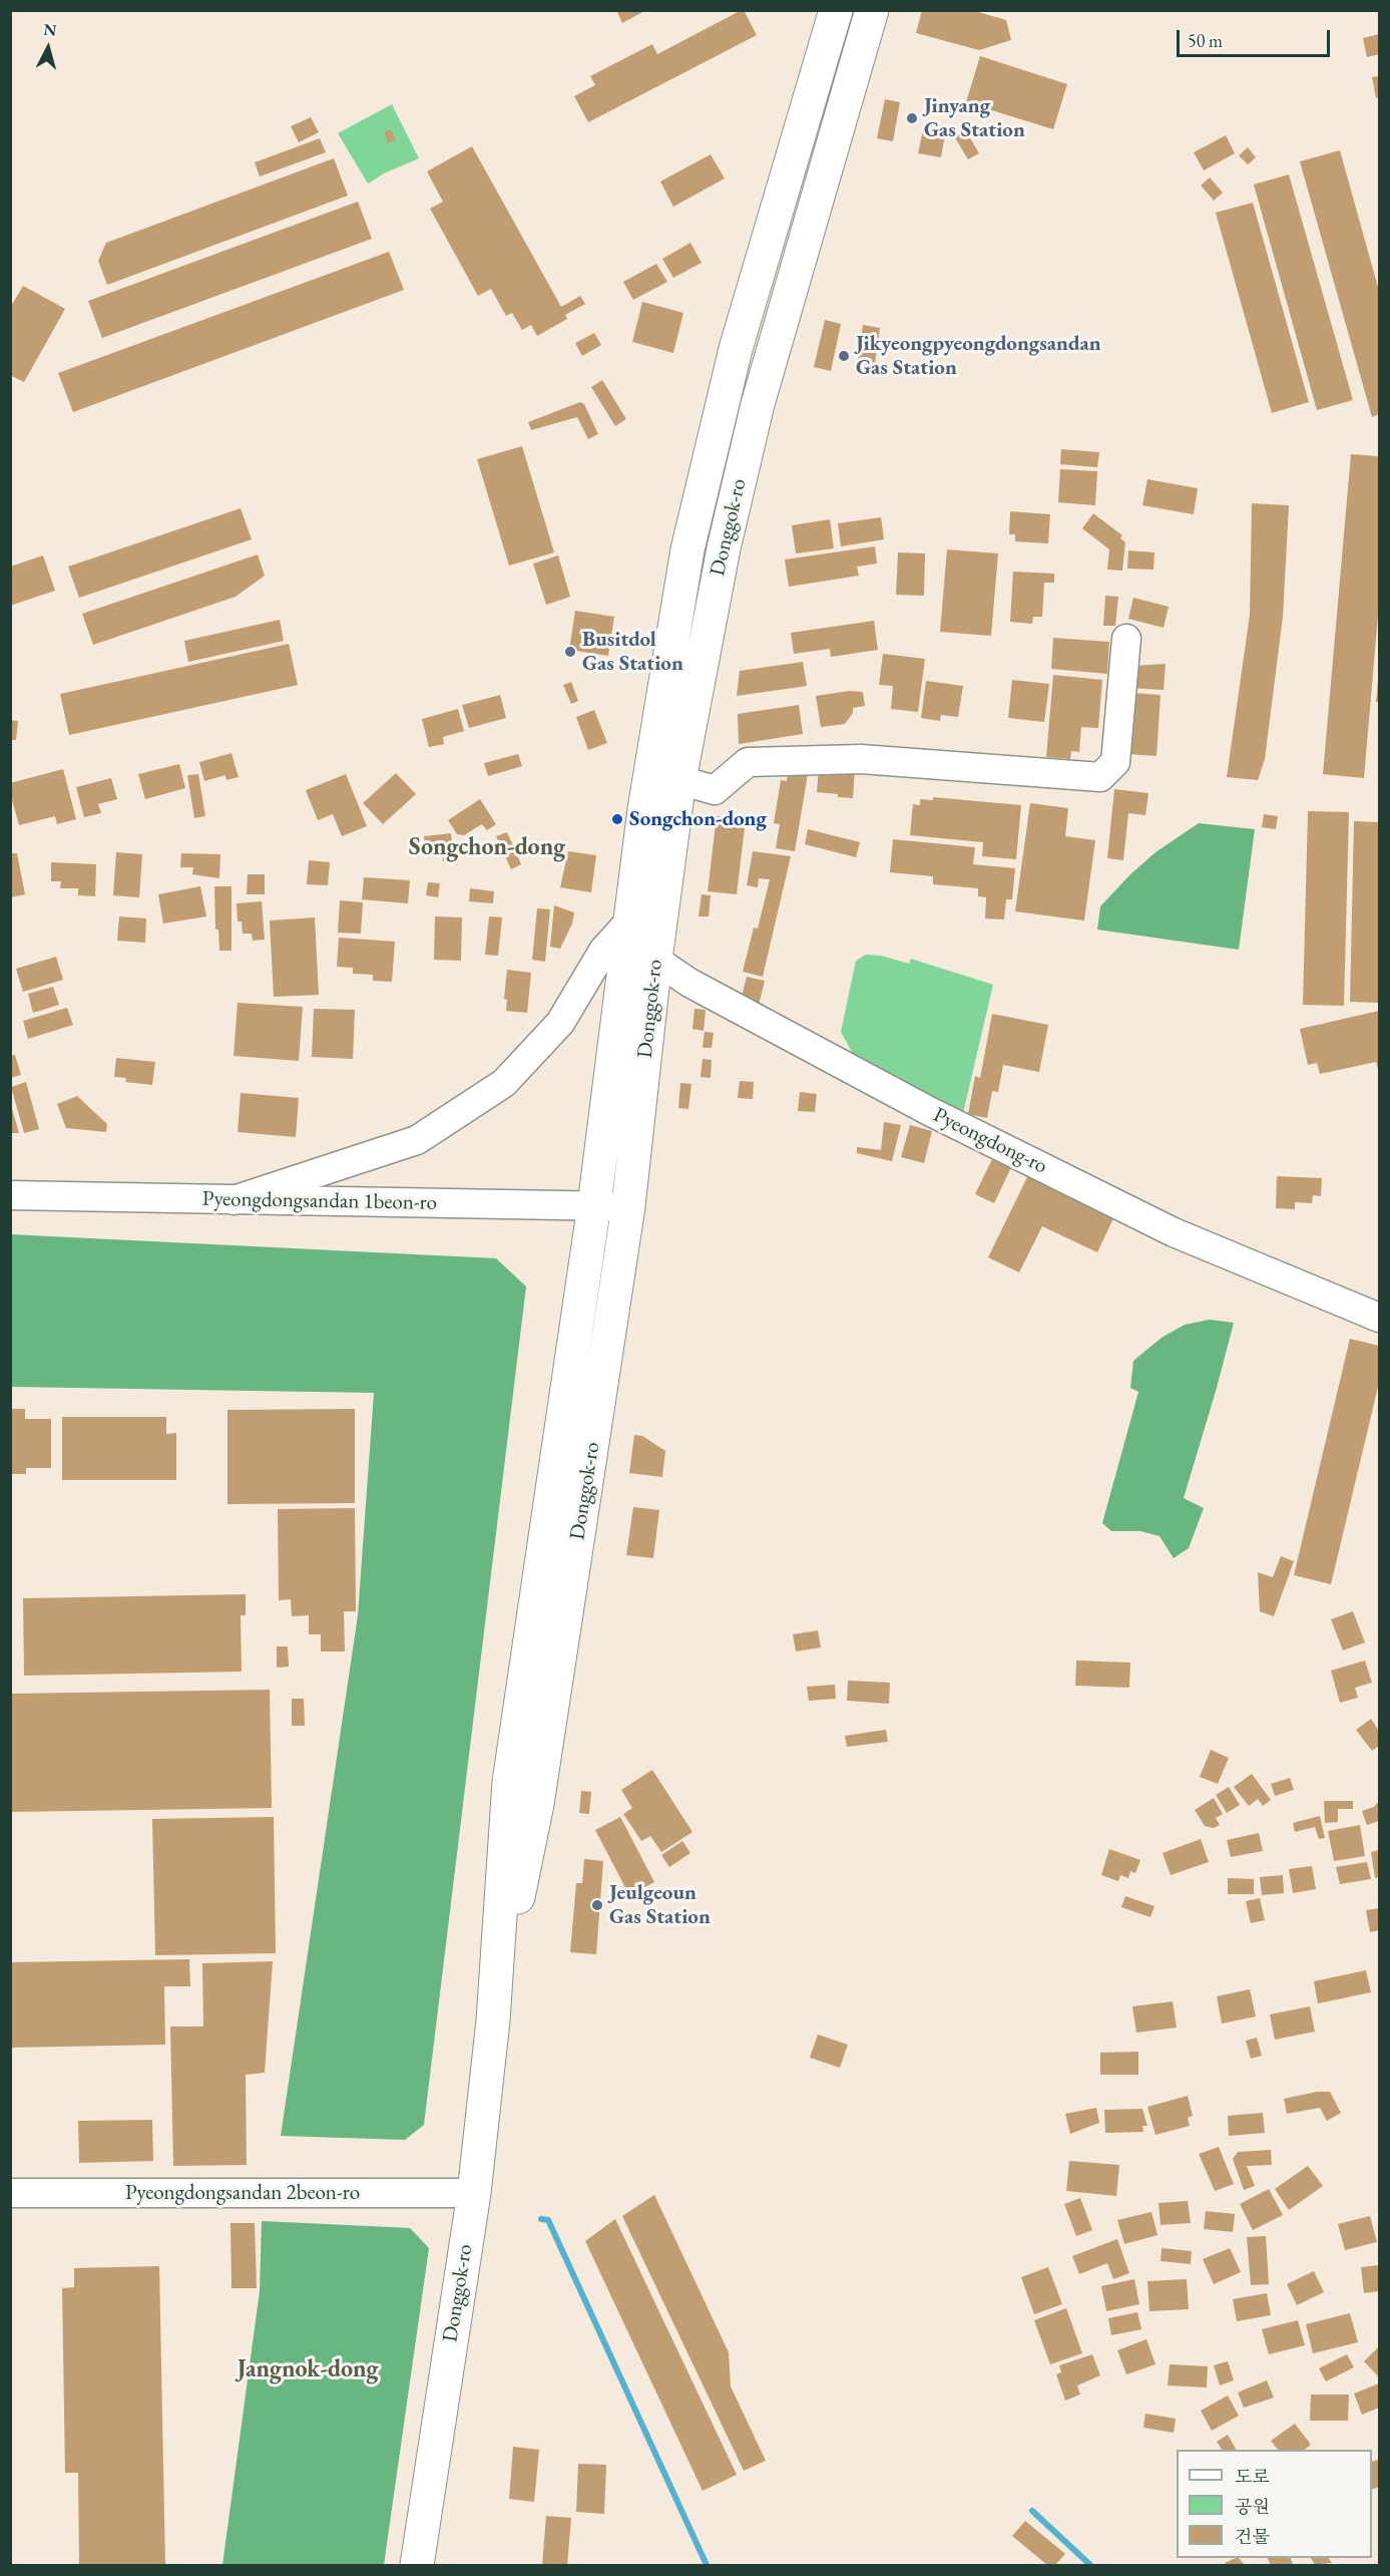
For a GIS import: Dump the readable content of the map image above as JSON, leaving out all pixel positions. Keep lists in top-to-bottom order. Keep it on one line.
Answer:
{"streets":{"main road":["Donggok-ro"],"street":["Pyeongdong-ro","Pyeongdongsandan 1beon-ro","Pyeongdongsandan 2beon-ro"]},"crossings":[["Donggok-ro","Pyeongdong-ro"],["Donggok-ro","Pyeongdongsandan 1beon-ro"],["Donggok-ro","Pyeongdongsandan 2beon-ro"]],"districts":["Songchon-dong","Jangnok-dong"],"places":["Jinyang Gas Station","Jikyeongpyeongdongsandan Gas Station","Busitdol Gas Station","Songchon-dong","Jeulgeoun Gas Station"],"legend":["도로","공원","건물"],"scale_bar":"50 m","north":"top"}
